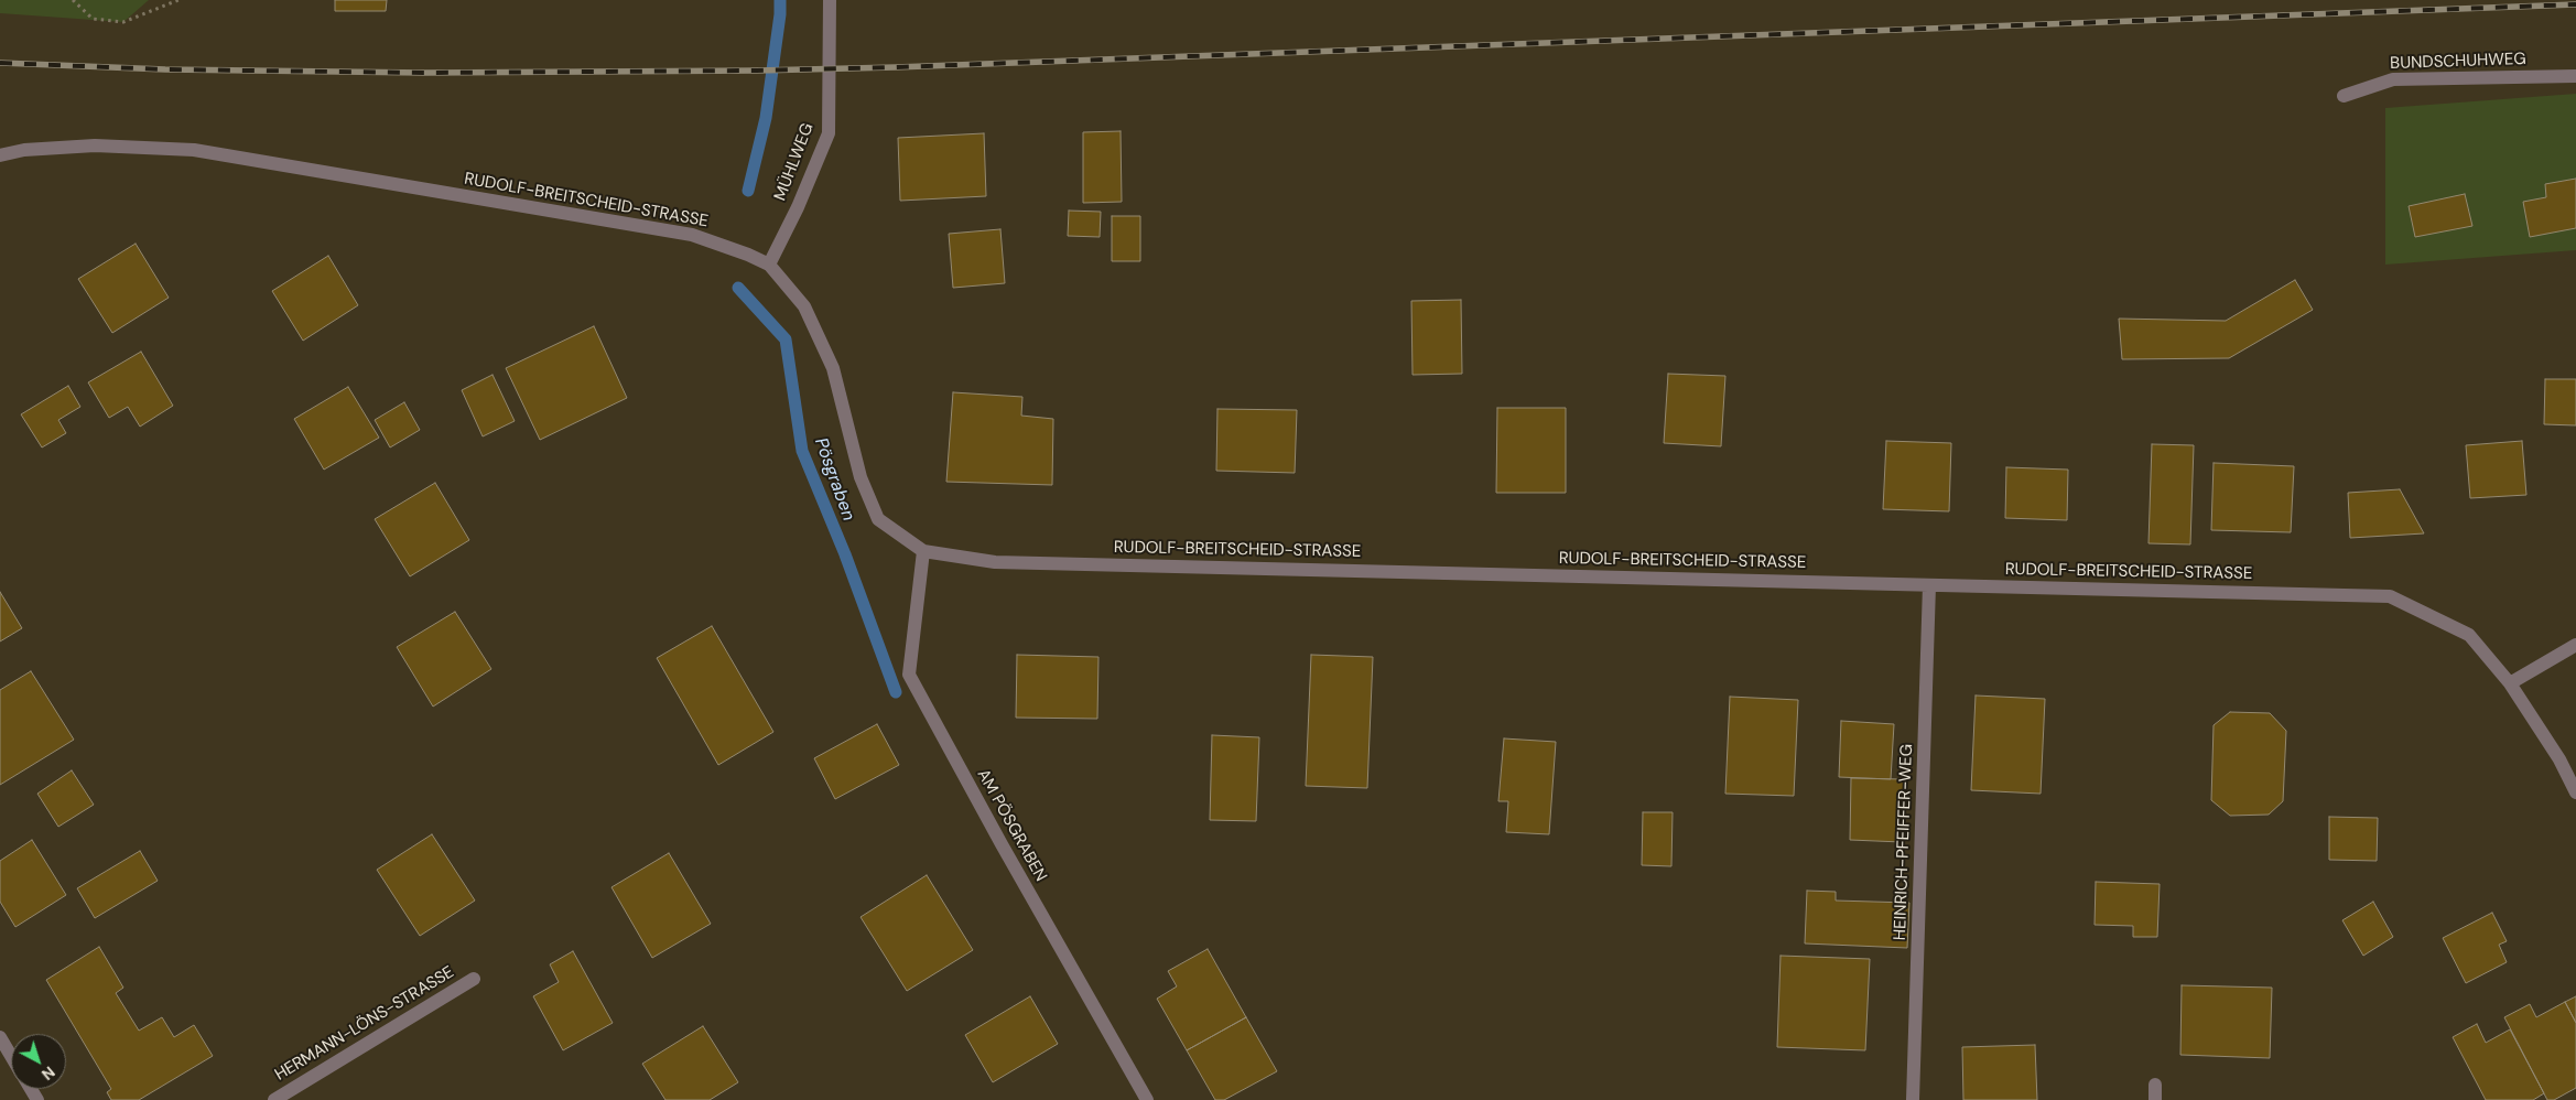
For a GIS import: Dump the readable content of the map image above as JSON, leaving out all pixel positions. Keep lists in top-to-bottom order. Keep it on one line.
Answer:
{"streets":{"street":["BUNDSCHUHWEG","MÜHLWEG","RUDOLF-BREITSCHEID-STRASSE","AM PÖSGRABEN","HEINRICH-PFEIFFER-WEG","HERMANN-LÖNS-STRASSE"]},"crossings":[["MÜHLWEG","RUDOLF-BREITSCHEID-STRASSE"],["RUDOLF-BREITSCHEID-STRASSE","AM PÖSGRABEN"],["RUDOLF-BREITSCHEID-STRASSE","HEINRICH-PFEIFFER-WEG"]],"water":["Pösgraben"],"north":"bottom right"}
